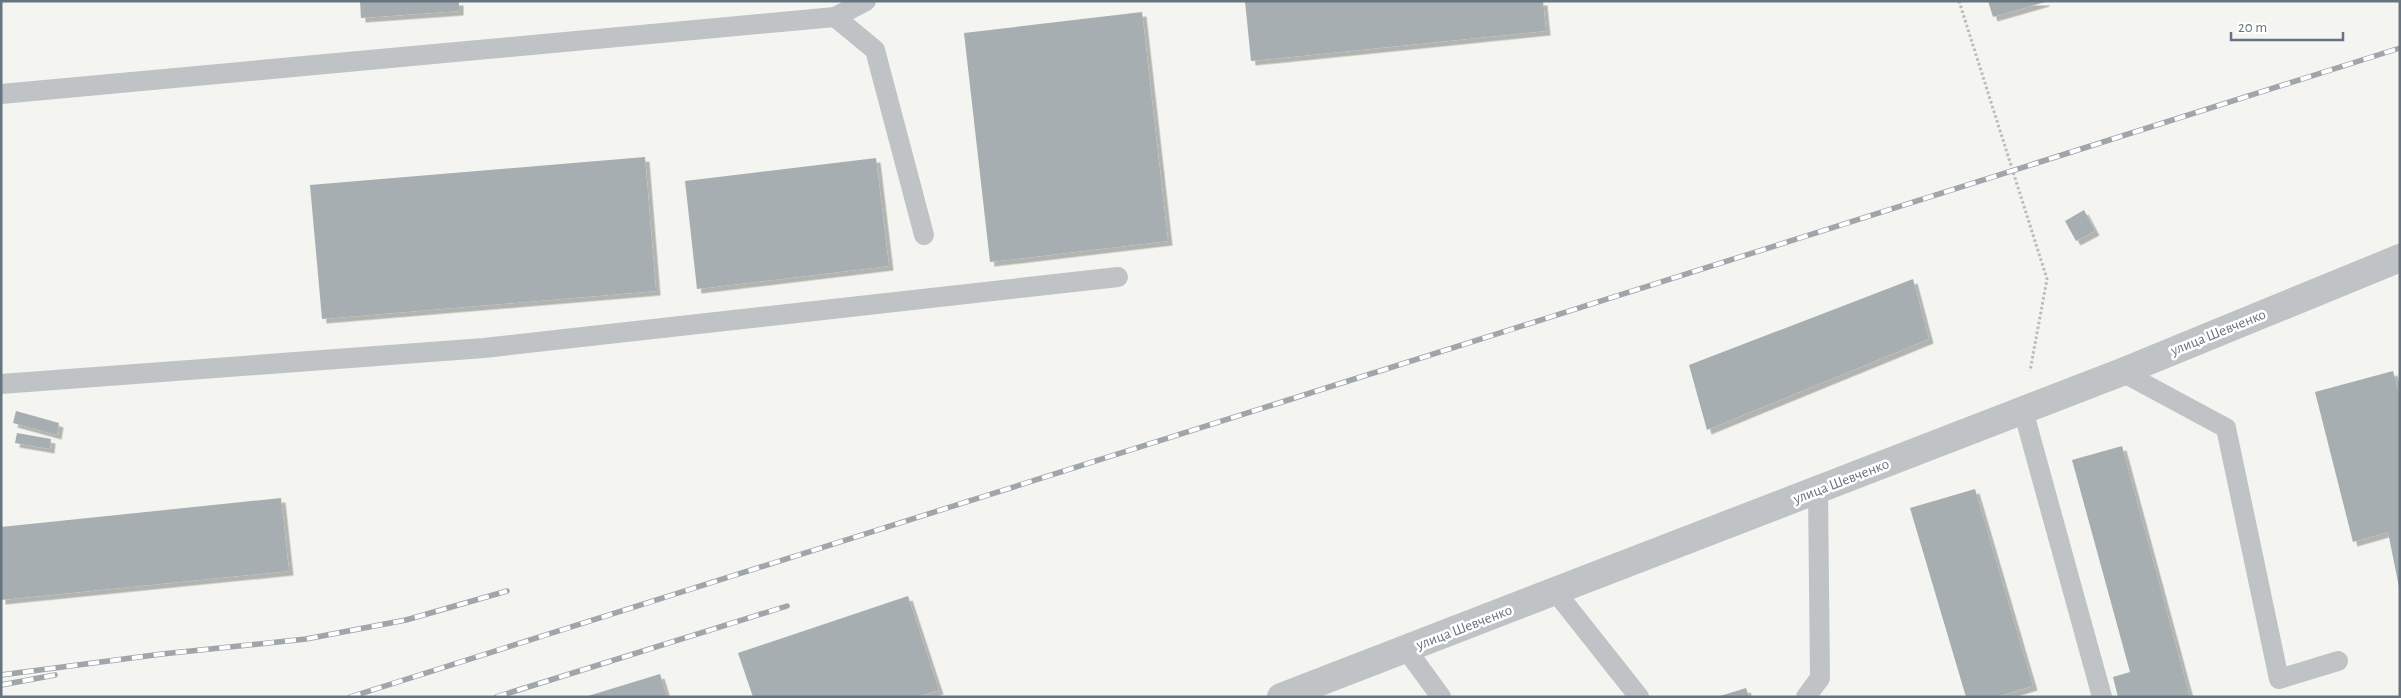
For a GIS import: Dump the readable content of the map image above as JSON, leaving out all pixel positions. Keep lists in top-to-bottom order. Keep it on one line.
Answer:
{"streets":{"street":["улица Шевченко"]},"scale_bar":"20 m"}
